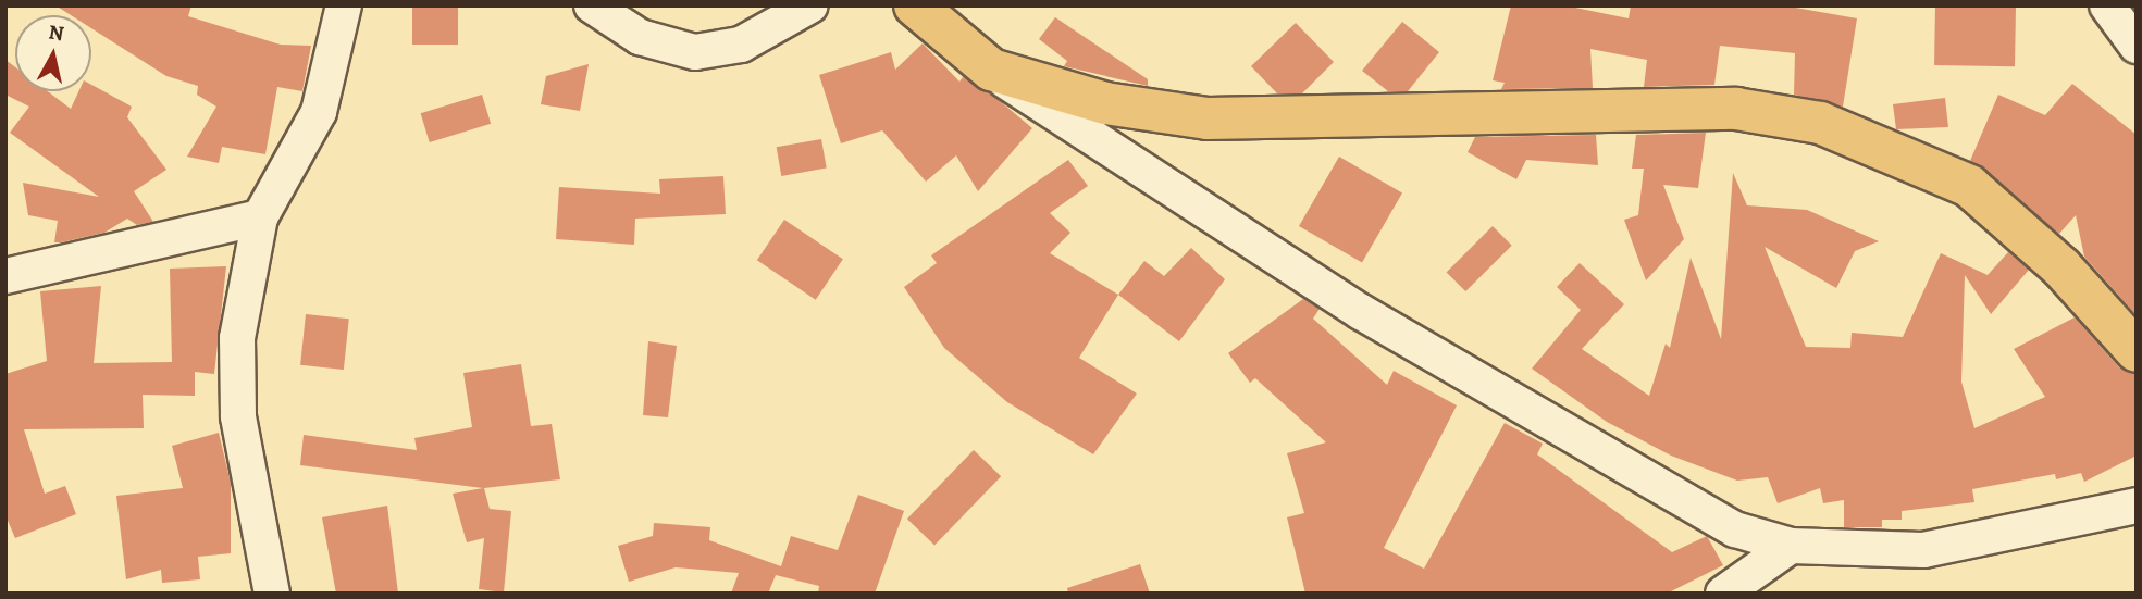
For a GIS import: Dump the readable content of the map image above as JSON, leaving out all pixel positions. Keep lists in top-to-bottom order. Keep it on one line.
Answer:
{"north":"top"}
